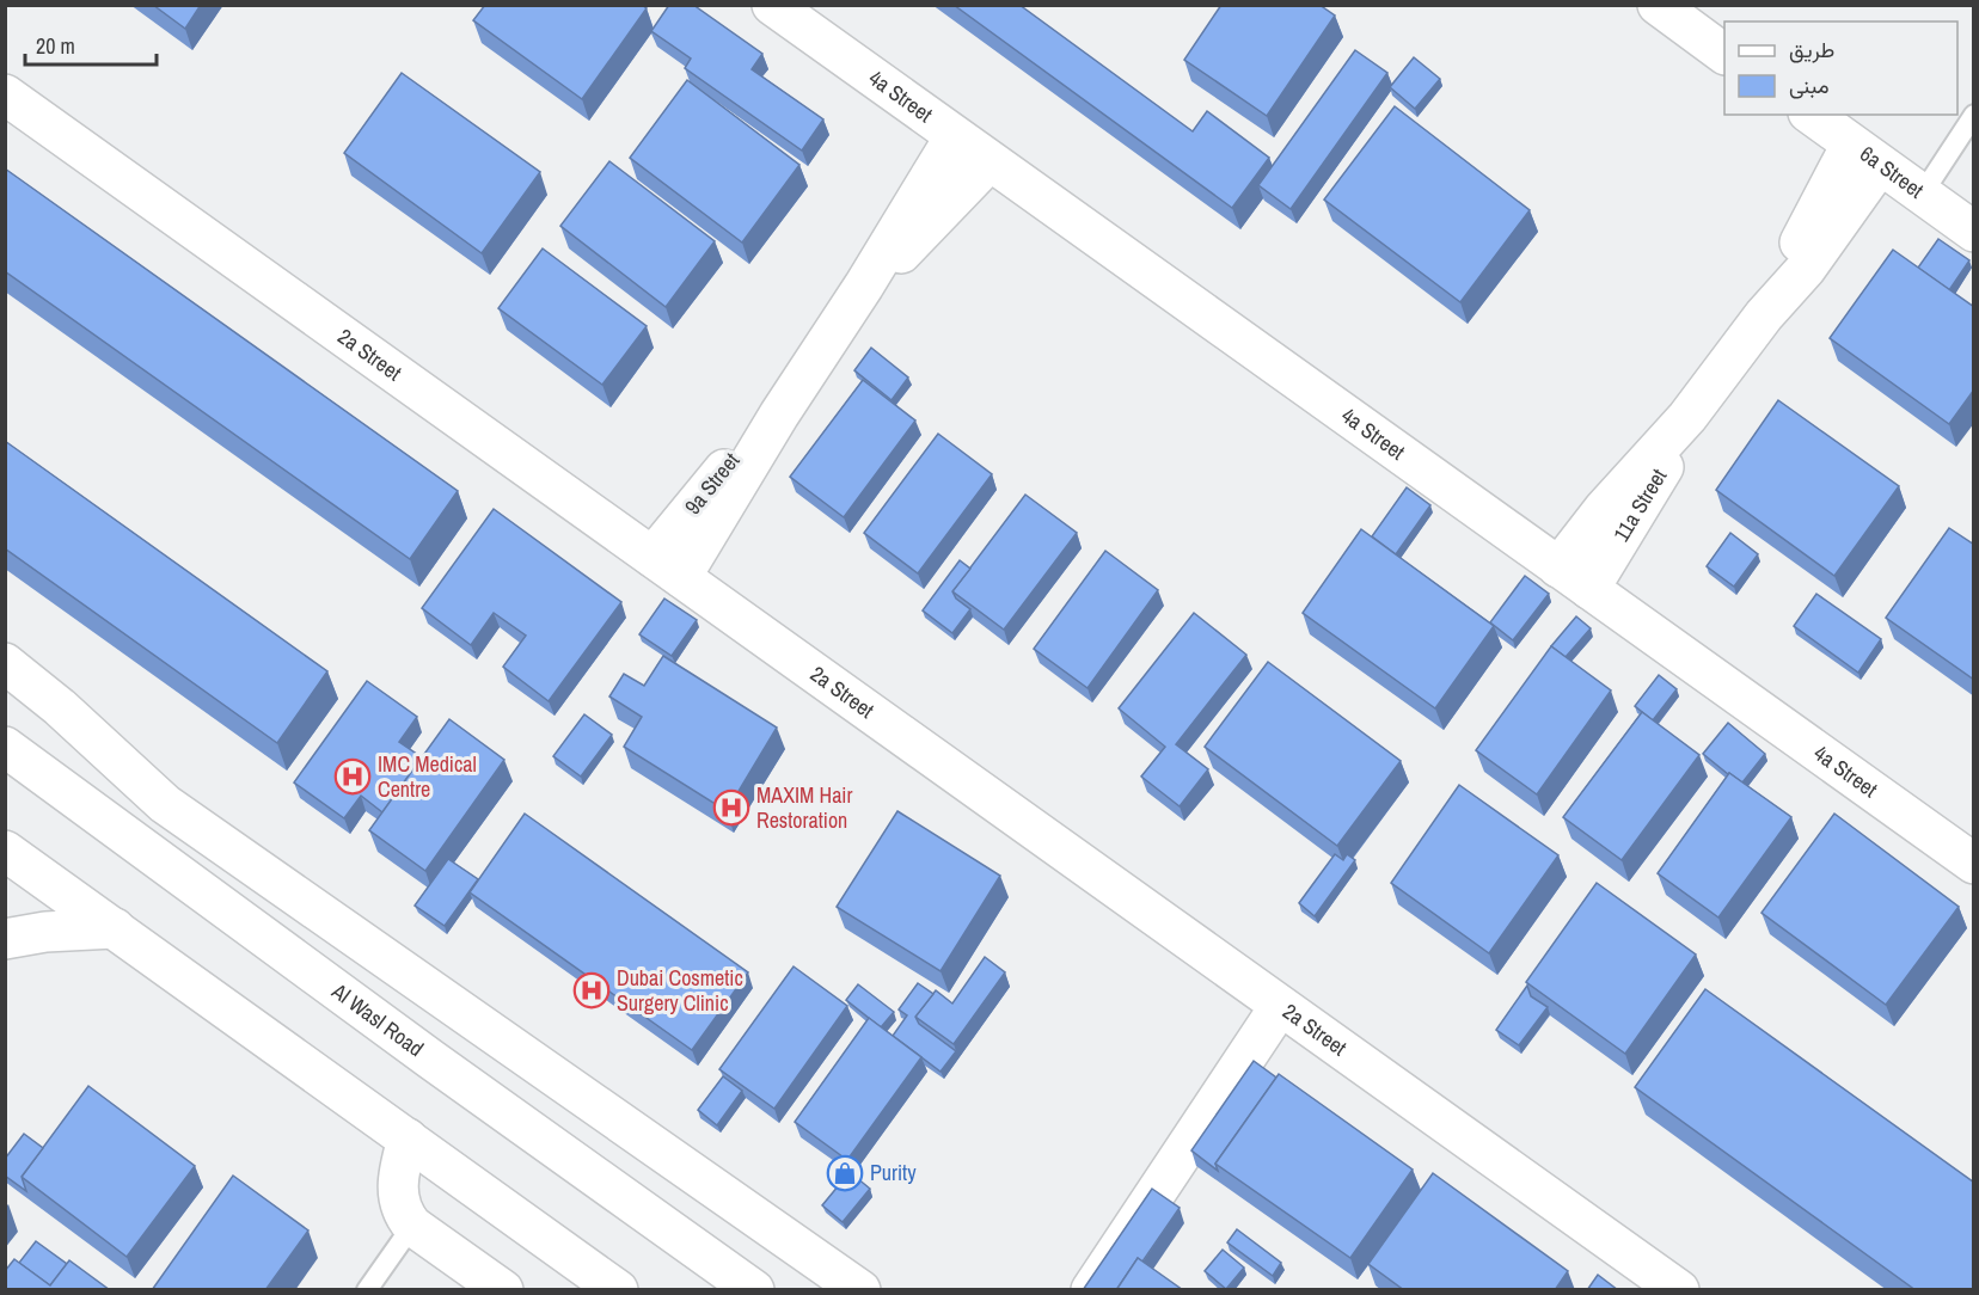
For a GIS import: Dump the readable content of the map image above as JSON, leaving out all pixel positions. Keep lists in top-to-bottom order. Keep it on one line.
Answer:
{"streets":{"street":["4a Street","6a Street","2a Street","9a Street","11a Street","Al Wasl Road"]},"crossings":[["4a Street","9a Street"],["4a Street","11a Street"],["6a Street","11a Street"],["2a Street","9a Street"]],"places":{"hospital":["IMC Medical Centre","MAXIM Hair Restoration","Dubai Cosmetic Surgery Clinic"],"shop":["Purity"]},"legend":["طريق","مبنى"],"scale_bar":"20 m"}
